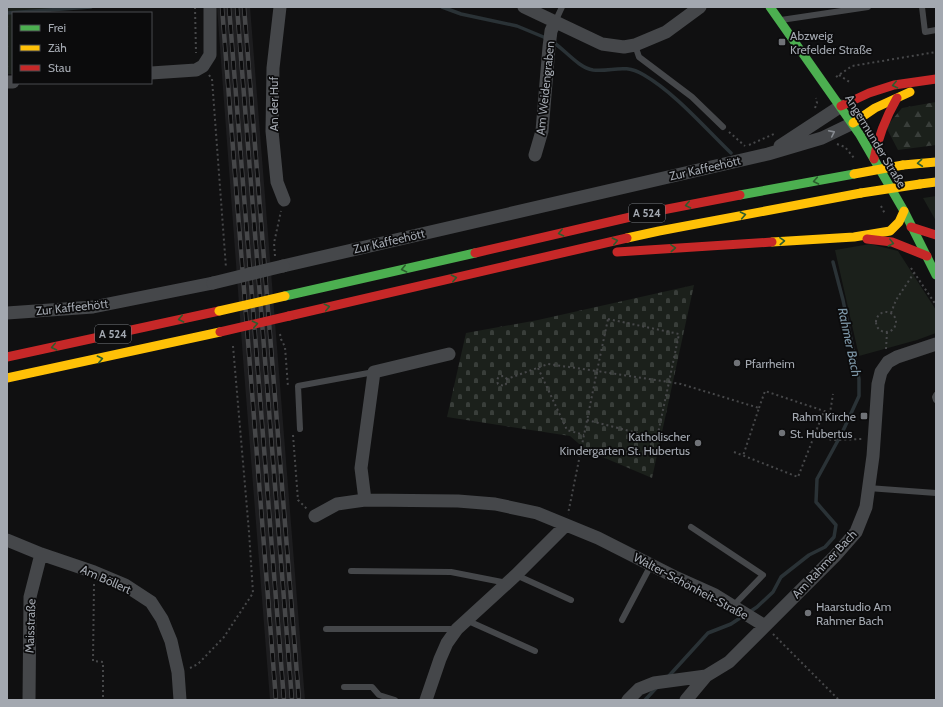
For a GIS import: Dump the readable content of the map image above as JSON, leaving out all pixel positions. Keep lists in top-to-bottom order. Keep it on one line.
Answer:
{"streets":{"main road":["Angermunder Straße","A 524"],"street":["Am Weidengraben","An der Huf","Zur Kaffeehött","Am Rahmer Bach","Am Böllert","Walter-Schönheit-Straße","Maisstraße"]},"crossings":[["Angermunder Straße","Zur Kaffeehött"],["Am Rahmer Bach","Walter-Schönheit-Straße"],["Am Böllert","Maisstraße"]],"water":["Rahmer Bach"],"places":{"transit":["Abzweig Krefelder Straße","Rahm Kirche"],"other":["Pfarrheim","St. Hubertus","Katholischer Kindergarten St. Hubertus","Haarstudio Am Rahmer Bach"]},"legend":["Frei","Zäh","Stau"]}
